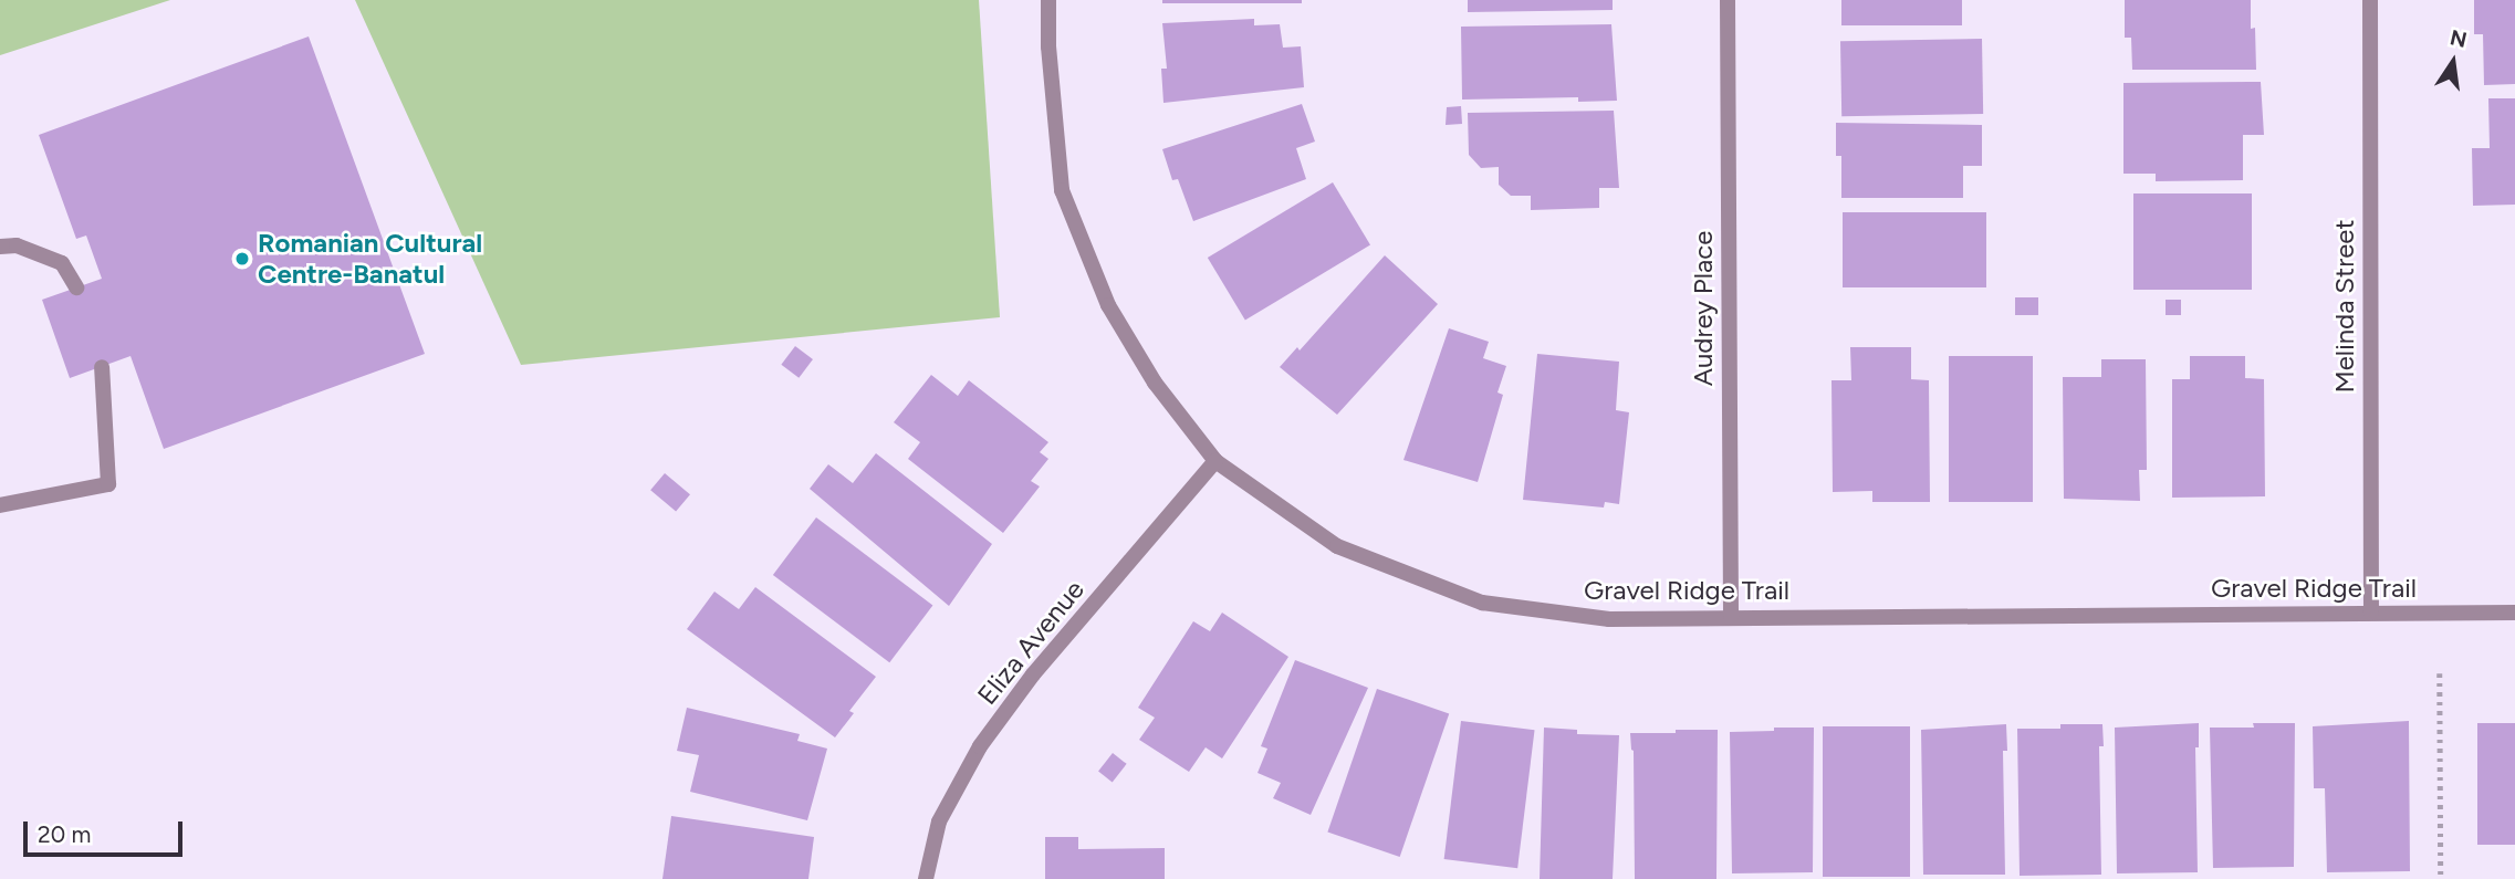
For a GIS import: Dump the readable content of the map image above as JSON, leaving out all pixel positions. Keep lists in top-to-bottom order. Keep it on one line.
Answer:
{"streets":{"street":["Melinda Street","Audrey Place","Gravel Ridge Trail","Eliza Avenue"]},"crossings":[["Melinda Street","Gravel Ridge Trail"],["Audrey Place","Gravel Ridge Trail"],["Gravel Ridge Trail","Eliza Avenue"]],"places":["Romanian Cultural Centre-Banatul"],"scale_bar":"20 m","north":"top"}
